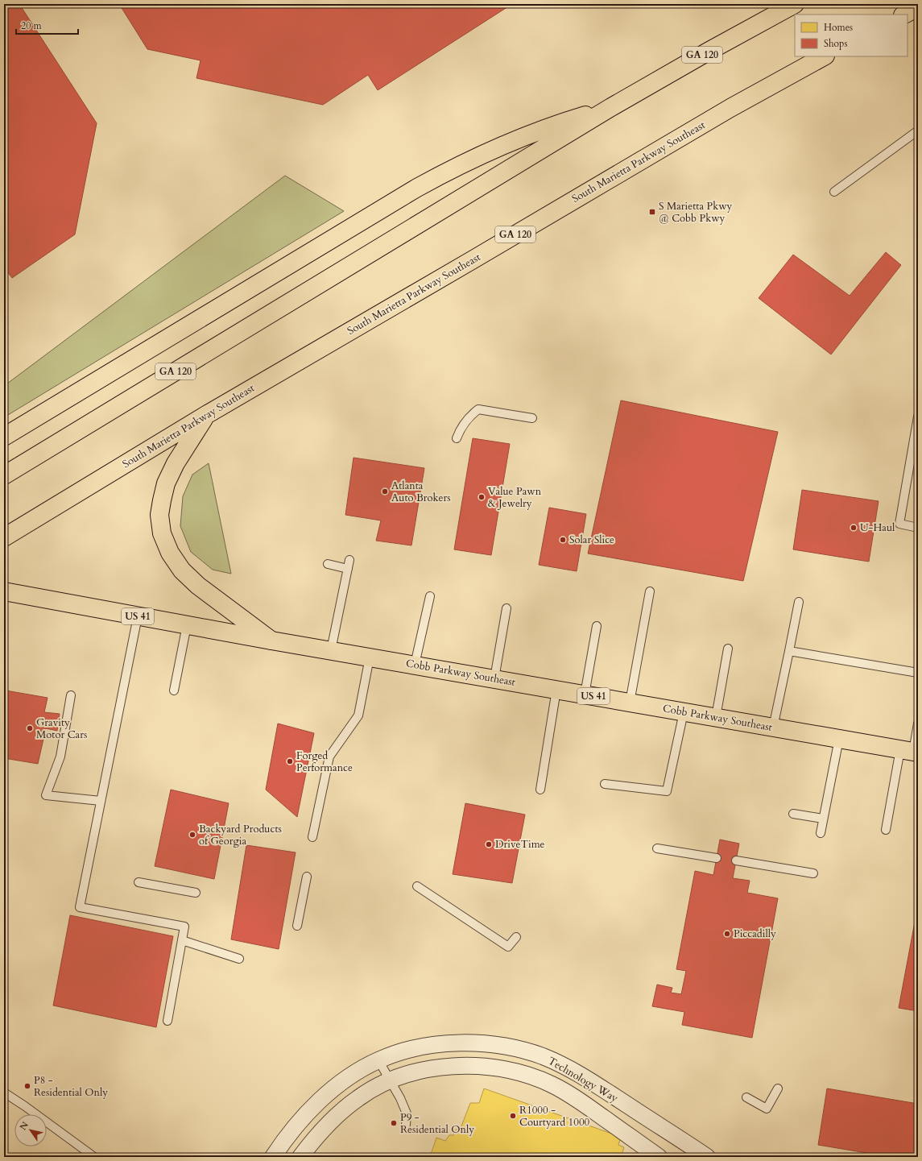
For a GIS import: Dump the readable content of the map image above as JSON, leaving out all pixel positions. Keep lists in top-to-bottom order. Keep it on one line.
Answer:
{"streets":{"main road":["GA 120","South Marietta Parkway Southeast","US 41","Cobb Parkway Southeast"],"street":["Technology Way"]},"places":{"transit":["S Marietta Pkwy @ Cobb Pkwy"],"other":["Atlanta Auto Brokers","Value Pawn & Jewelry","U-Haul","Solar Slice","Gravity Motor Cars","Forged Performance","Backyard Products of Georgia","DriveTime","Piccadilly","P8 - Residential Only","R1000 - Courtyard 1000","P9 - Residential Only"]},"legend":["Homes","Shops"],"scale_bar":"20 m","north":"top left"}
